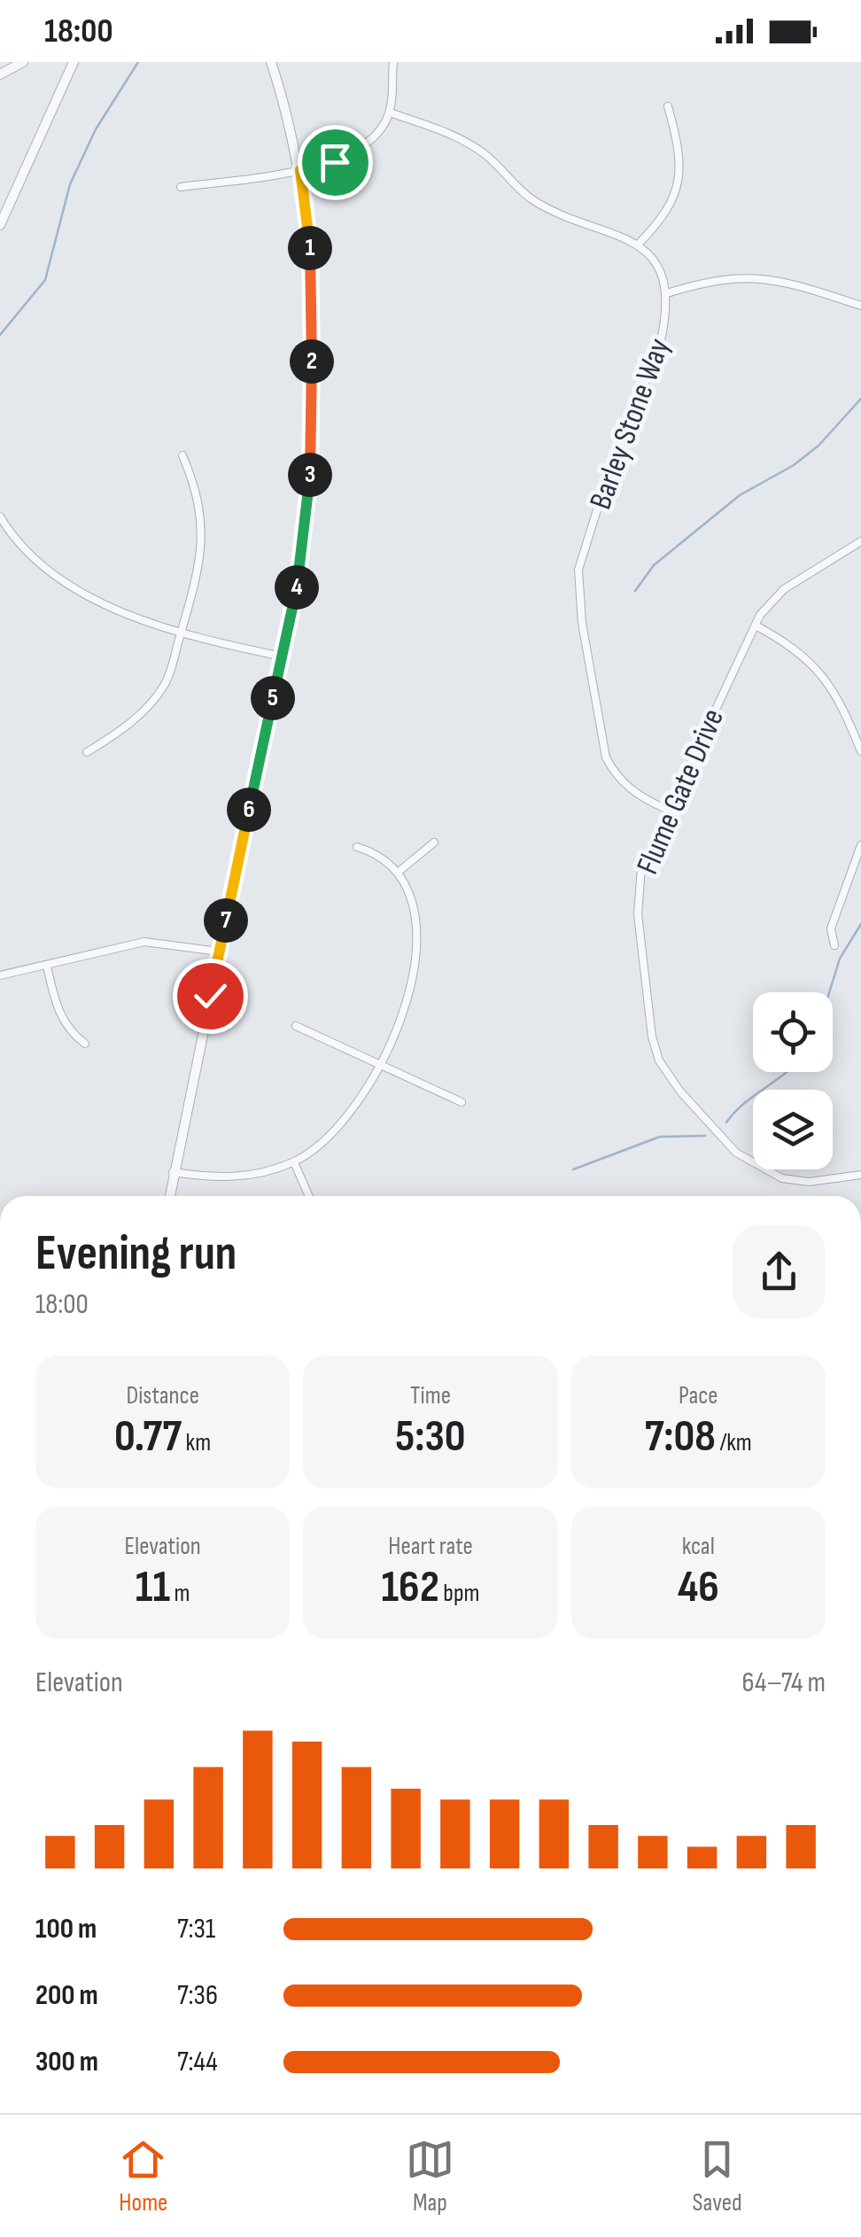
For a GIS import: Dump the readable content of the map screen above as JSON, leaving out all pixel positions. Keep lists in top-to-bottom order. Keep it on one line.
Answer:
{"streets":{"street":["Barley Stone Way","Flume Gate Drive"]},"crossings":[["Barley Stone Way","Flume Gate Drive"]],"page":{"status":"18:00","pins":["1","2","3","4","5","6","7"],"heading":["Evening run","18:00"],"stats":[["Distance","0.77 km"],["Time","5:30"],["Pace","7:08 /km"],["Elevation","11 m"],["Heart rate","162 bpm"],["kcal","46"]],"chart":["Elevation","64–74 m"],"list":[{"name":"100 m","note":"7:31"},{"name":"200 m","note":"7:36"},{"name":"300 m","note":"7:44"}],"tabs":["Home","Map","Saved"]}}
